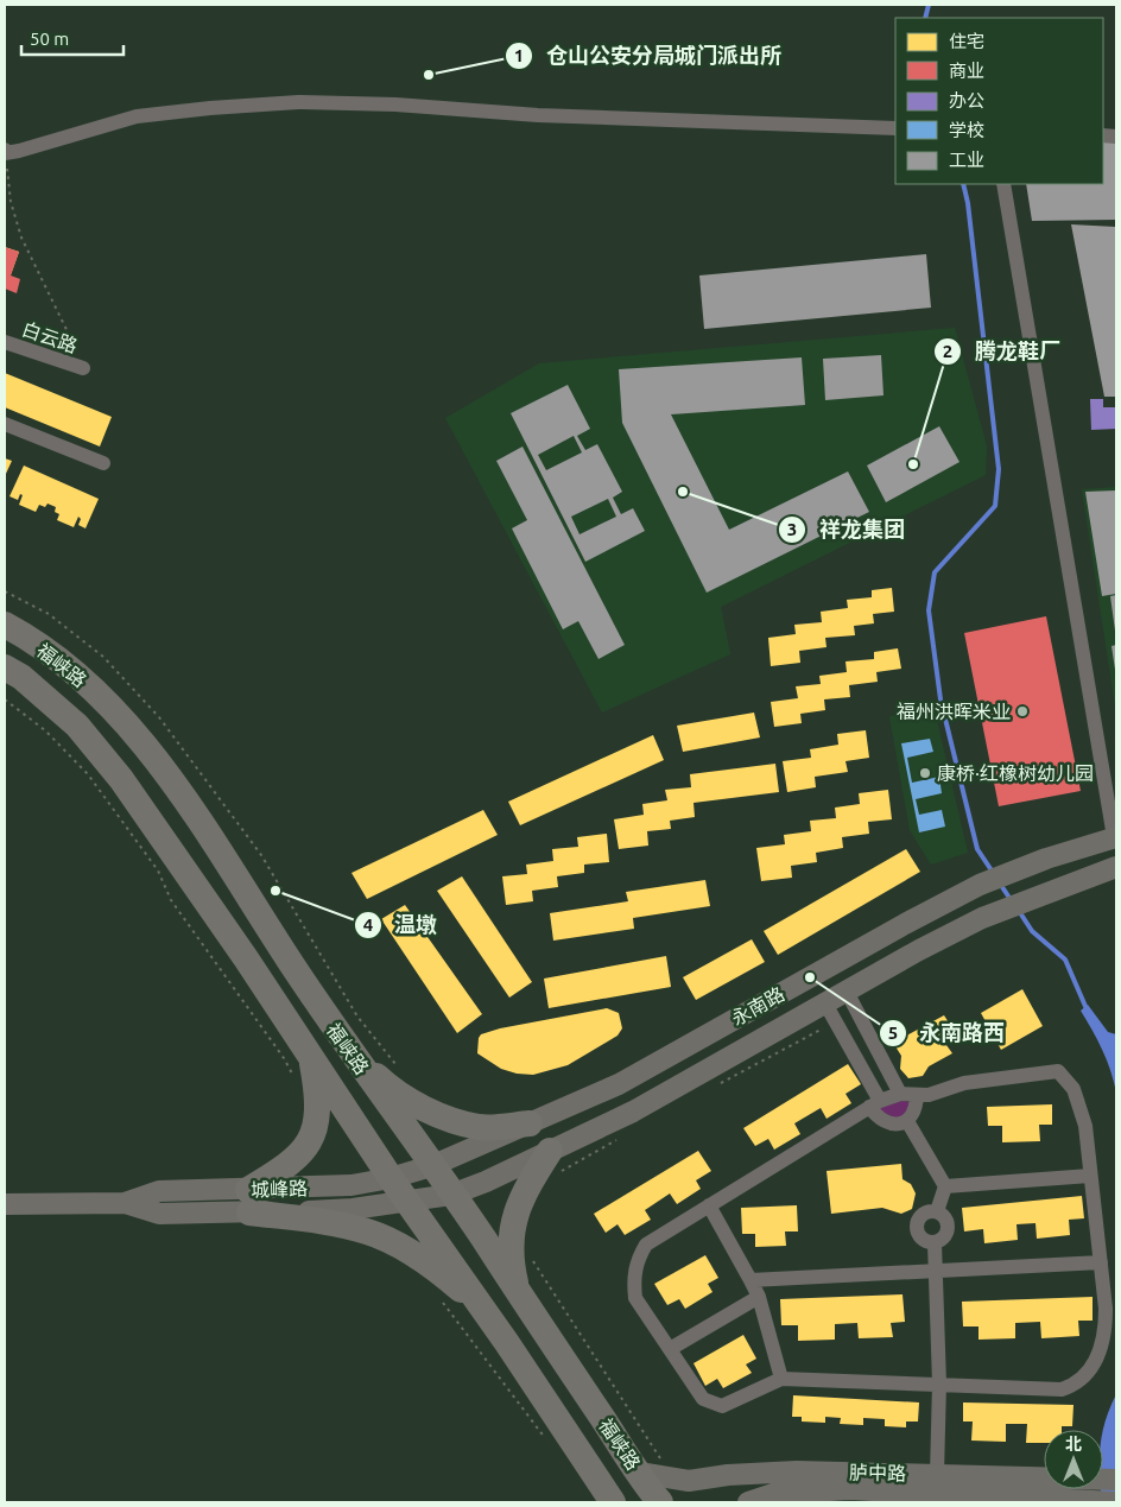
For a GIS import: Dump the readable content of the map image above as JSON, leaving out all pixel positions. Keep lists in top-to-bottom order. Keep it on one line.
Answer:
{"streets":{"highway":["福峡路"],"main road":["永南路","城峰路","胪中路"],"street":["白云路"]},"crossings":[["福峡路","永南路"],["福峡路","城峰路"],["福峡路","胪中路"],["永南路","城峰路"]],"places":["仓山公安分局城门派出所","腾龙鞋厂","祥龙集团","福州洪晖米业","康桥·红橡树幼儿园","温墩","永南路西"],"legend":["住宅","商业","办公","学校","工业"],"scale_bar":"50 m","north":"top"}
